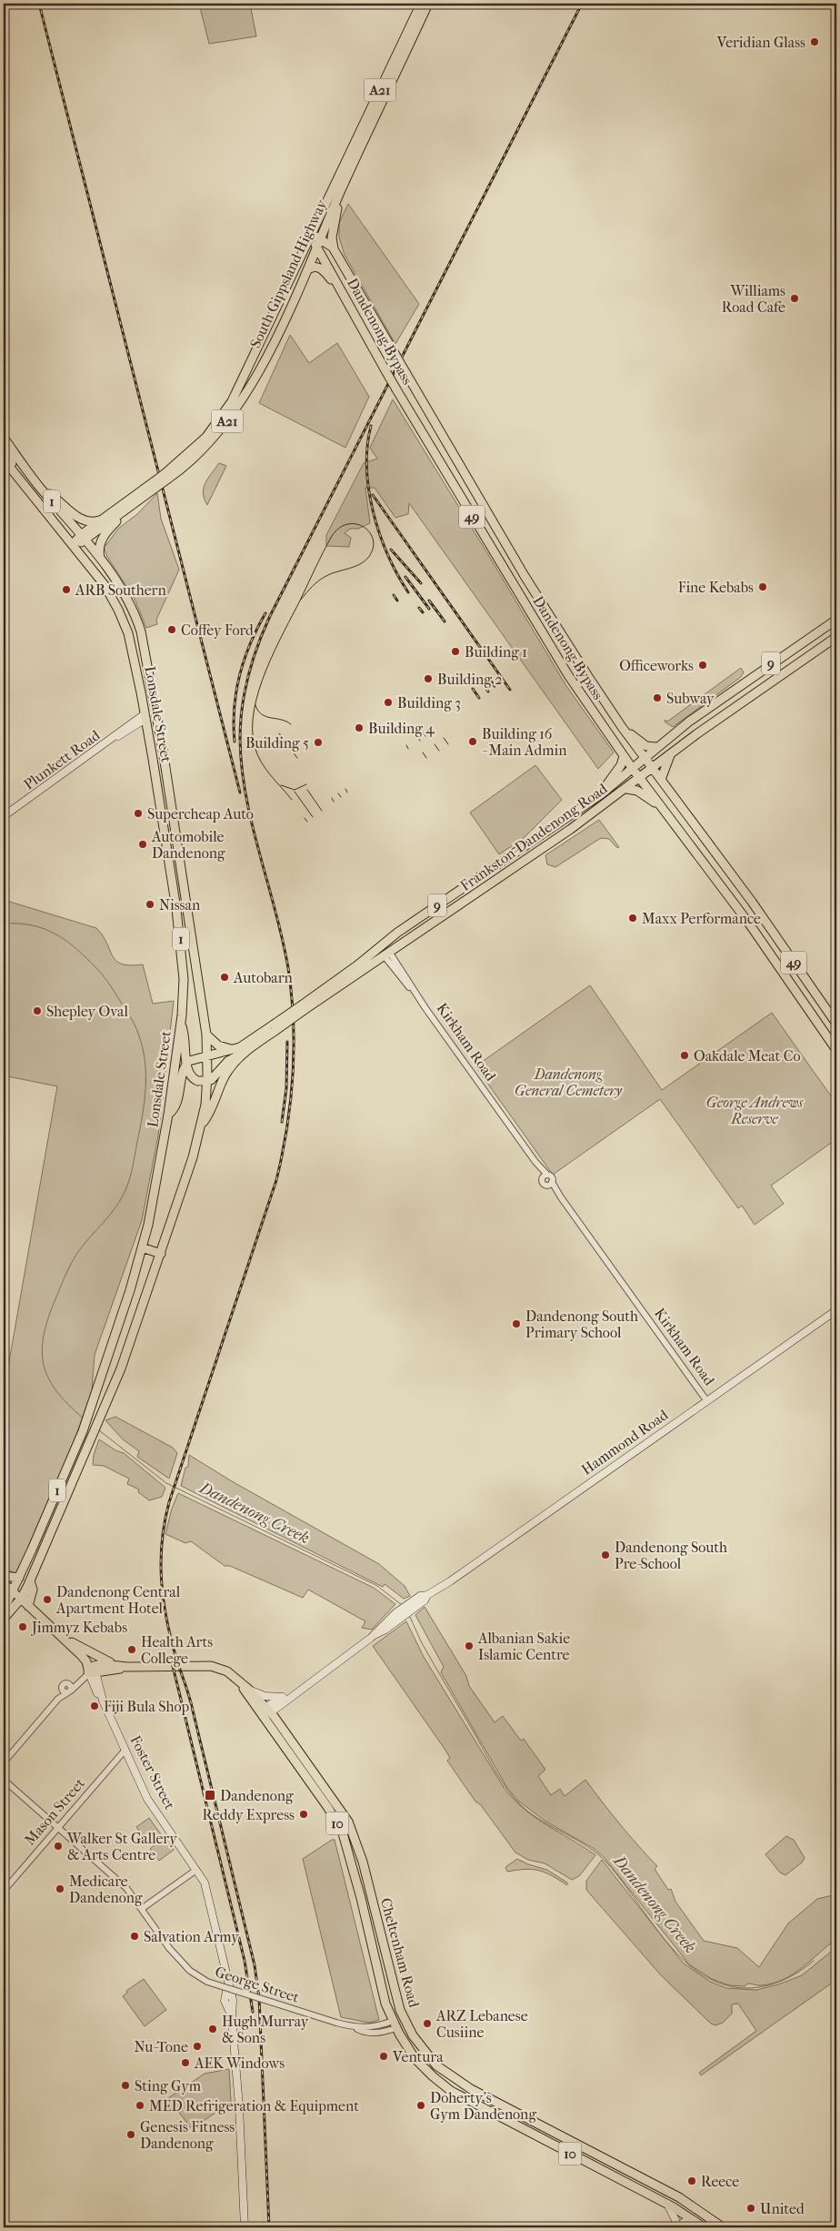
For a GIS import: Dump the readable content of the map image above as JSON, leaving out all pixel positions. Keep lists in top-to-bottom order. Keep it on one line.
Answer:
{"streets":{"main road":["A21","South Gippsland Highway","Dandenong Bypass","1","49","9","Lonsdale Street","Plunkett Road","Frankston-Dandenong Road","Kirkham Road","Hammond Road","Foster Street","10","Cheltenham Road"],"street":["Mason Street","George Street"]},"crossings":[["South Gippsland Highway","Dandenong Bypass"],["South Gippsland Highway","1"],["South Gippsland Highway","49"],["South Gippsland Highway","Lonsdale Street"],["Dandenong Bypass","49"],["Dandenong Bypass","Frankston-Dandenong Road"],["1","Lonsdale Street"],["1","Foster Street"],["9","Lonsdale Street"],["9","Frankston-Dandenong Road"],["Lonsdale Street","Plunkett Road"],["Lonsdale Street","Frankston-Dandenong Road"],["Lonsdale Street","Foster Street"],["Frankston-Dandenong Road","Kirkham Road"],["Kirkham Road","Hammond Road"],["Hammond Road","Cheltenham Road"],["Foster Street","Mason Street"],["Foster Street","10"],["Foster Street","Cheltenham Road"],["Mason Street","George Street"],["10","Cheltenham Road"],["Cheltenham Road","George Street"]],"water":["Dandenong Creek"],"parks":["Dandenong General Cemetery","George Andrews Reserve"],"places":{"other":["Veridian Glass","Williams Road Cafe","Fine Kebabs","ARB Southern","Coffey Ford","Building 1","Officeworks","Building 2","Subway","Building 3","Building 4","Building 16 - Main Admin","Building 5","Supercheap Auto","Automobile Dandenong","Nissan","Maxx Performance","Autobarn","Shepley Oval","Oakdale Meat Co","Dandenong South Primary School","Dandenong South Pre-School","Dandenong Central Apartment Hotel","Jimmyz Kebabs","Albanian Sakie Islamic Centre","Health Arts College","Fiji Bula Shop","Reddy Express","Walker St Gallery & Arts Centre","Medicare Dandenong","Salvation Army","ARZ Lebanese Cusiine","Hugh Murray & Sons","Nu-Tone","Ventura","AEK Windows","Sting Gym","MED Refrigeration & Equipment","Doherty's Gym Dandenong","Genesis Fitness Dandenong","Reece","United"],"transit":["Dandenong"]}}
